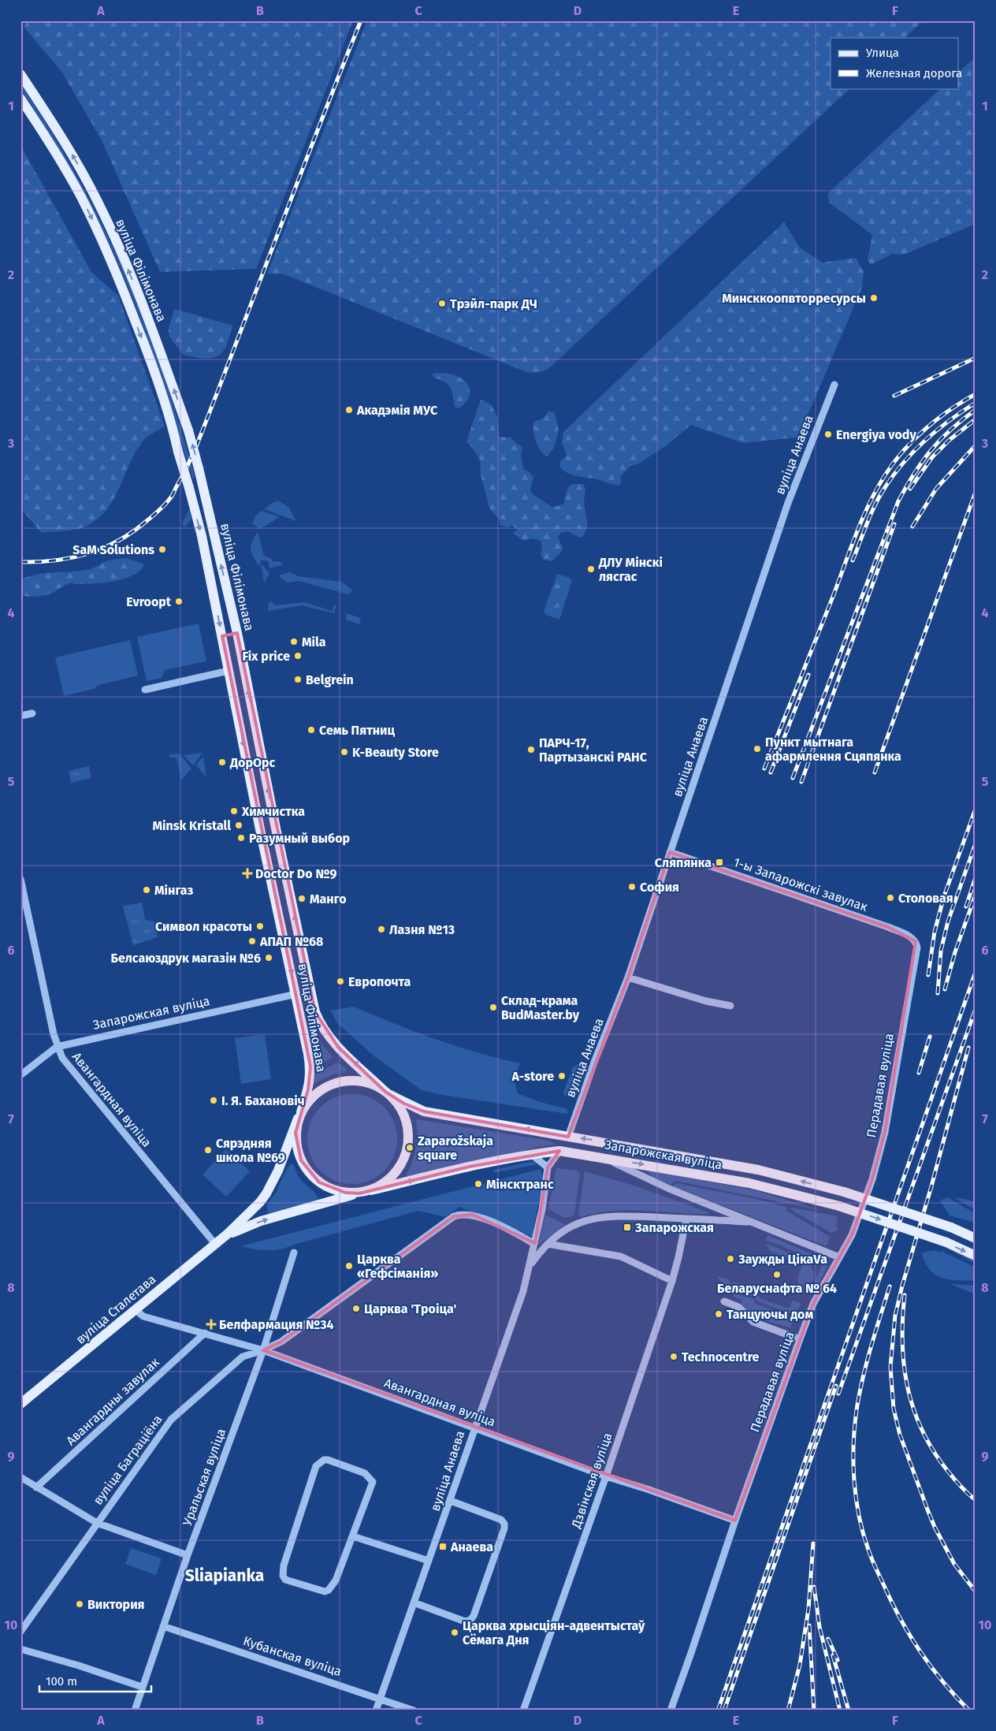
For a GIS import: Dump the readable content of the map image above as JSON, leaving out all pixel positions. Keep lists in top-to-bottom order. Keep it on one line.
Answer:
{"streets":{"main road":["вуліца Філімонава","Запарожская вуліца","вуліца Сталетава"],"street":["вуліца Анаева","1-ы Запарожскі завулак","Перадавая вуліца","Авангардная вуліца","Авангардны завулак","вуліца Баграціёна","Уральская вуліца","Дзвінская вуліца","Кубанская вуліца"]},"crossings":[["вуліца Філімонава","Запарожская вуліца"],["вуліца Анаева","1-ы Запарожскі завулак"],["вуліца Анаева","Запарожская вуліца"],["вуліца Анаева","Авангардная вуліца"],["вуліца Анаева","вуліца Баграціёна"],["вуліца Анаева","Кубанская вуліца"],["1-ы Запарожскі завулак","Перадавая вуліца"],["Запарожская вуліца","Авангардная вуліца"],["Перадавая вуліца","Авангардная вуліца"],["Авангардная вуліца","вуліца Сталетава"],["Авангардная вуліца","Авангардны завулак"],["Авангардная вуліца","вуліца Баграціёна"],["Авангардная вуліца","Уральская вуліца"],["Авангардная вуліца","Дзвінская вуліца"],["вуліца Баграціёна","Уральская вуліца"],["Уральская вуліца","Кубанская вуліца"]],"districts":["Sliapianka"],"places":{"other":["Минсккоопвторресурсы","Трэйл-парк ДЧ","Акадэмія МУС","Energiya vody","SaM Solutions","ДЛУ Мінскі лясгас","Evroopt","Mila","Fix price","Belgrein","Семь Пятниц","Пункт мытнага афармлення Сцяпянка","ПАРЧ-17, Партызанскі РАНС","K-Beauty Store","ДорОрс","Химчистка","Minsk Kristall","Разумный выбор","София","Мінгаз","Столовая","Манго","Символ красоты","Лазня №13","АПАП №68","Белсаюздрук магазін №6","Европочта","Склад-крама BudMaster.by","А-store","І. Я. Бахановіч","Zaparožskaja square","Сярэдняя школа №69","Мінсктранс","Заужды ЦікаVа","Царква «Гефсіманія»","Беларуснафта № 64","Царква 'Троіца'","Танцуючы дом","Technocentre","Виктория","Царква хрысціян-адвентыстаў Сёмага Дня"],"transit":["Сляпянка","Запарожская","Анаева"],"health":["Doctor Do №9","Белфармация №34"]},"legend":["Улица","Железная дорога"],"scale_bar":"100 m","grid":{"columns":["A","B","C","D","E","F"],"rows":["1","2","3","4","5","6","7","8","9","10"]}}
